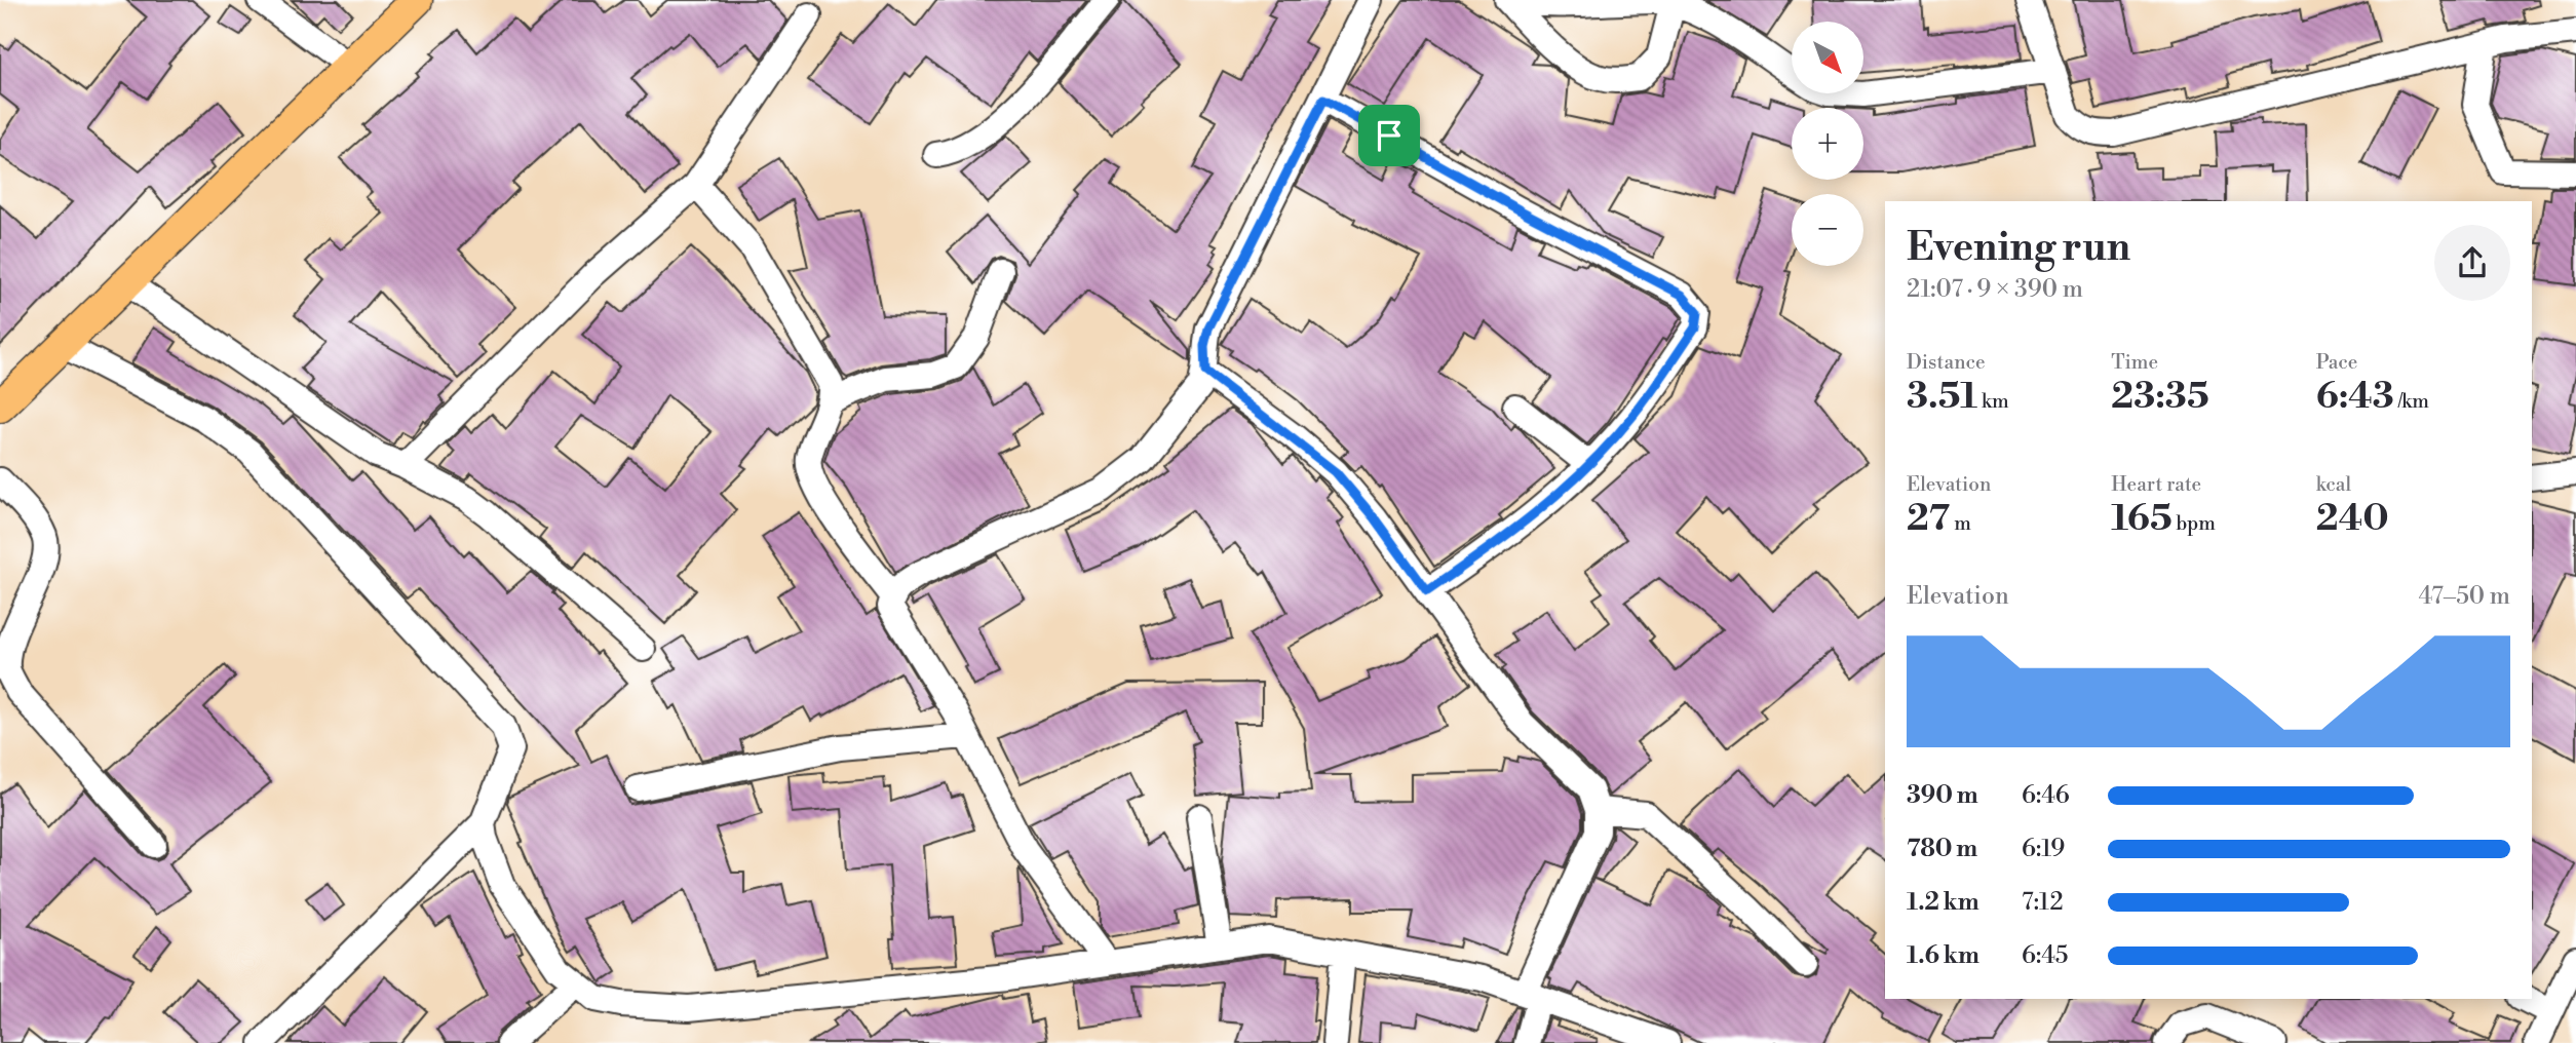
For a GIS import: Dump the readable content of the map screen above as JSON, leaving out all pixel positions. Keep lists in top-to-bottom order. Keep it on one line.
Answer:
{"north":"bottom right","page":{"map_buttons":["+","−"],"heading":["Evening run","21:07 · 9 × 390 m"],"stats":[["Distance","3.51 km"],["Time","23:35"],["Pace","6:43 /km"],["Elevation","27 m"],["Heart rate","165 bpm"],["kcal","240"]],"chart":["Elevation","47–50 m"],"list":[{"name":"390 m","note":"6:46"},{"name":"780 m","note":"6:19"},{"name":"1.2 km","note":"7:12"},{"name":"1.6 km","note":"6:45"}]}}
